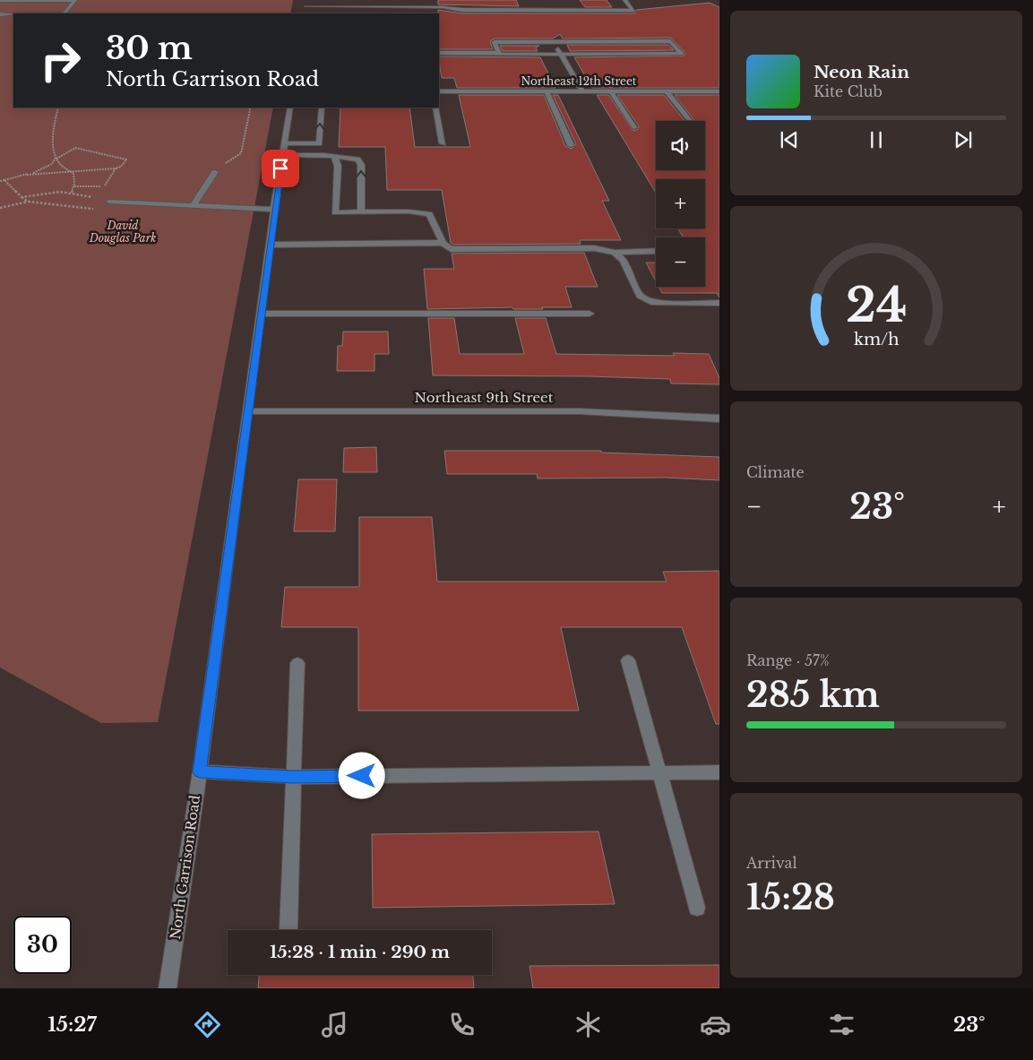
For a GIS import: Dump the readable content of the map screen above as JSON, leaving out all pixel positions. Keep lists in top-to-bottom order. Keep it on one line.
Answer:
{"streets":{"street":["Northeast 12th Street","Northeast 9th Street","North Garrison Road"]},"crossings":[["Northeast 9th Street","North Garrison Road"]],"parks":["David Douglas Park"],"page":{"turn":["30 m","North Garrison Road"],"song":["Neon Rain","Kite Club"],"map_buttons":["+","−"],"tile":["Climate",["Range · 57%","285 km"],["Arrival","15:28"]],"heat":["−","23°","+"],"limit":"30","trip":"15:28 · 1 min · 290 m","tabs":["15:27","23°"],"gauge":["24","km/h"]}}
